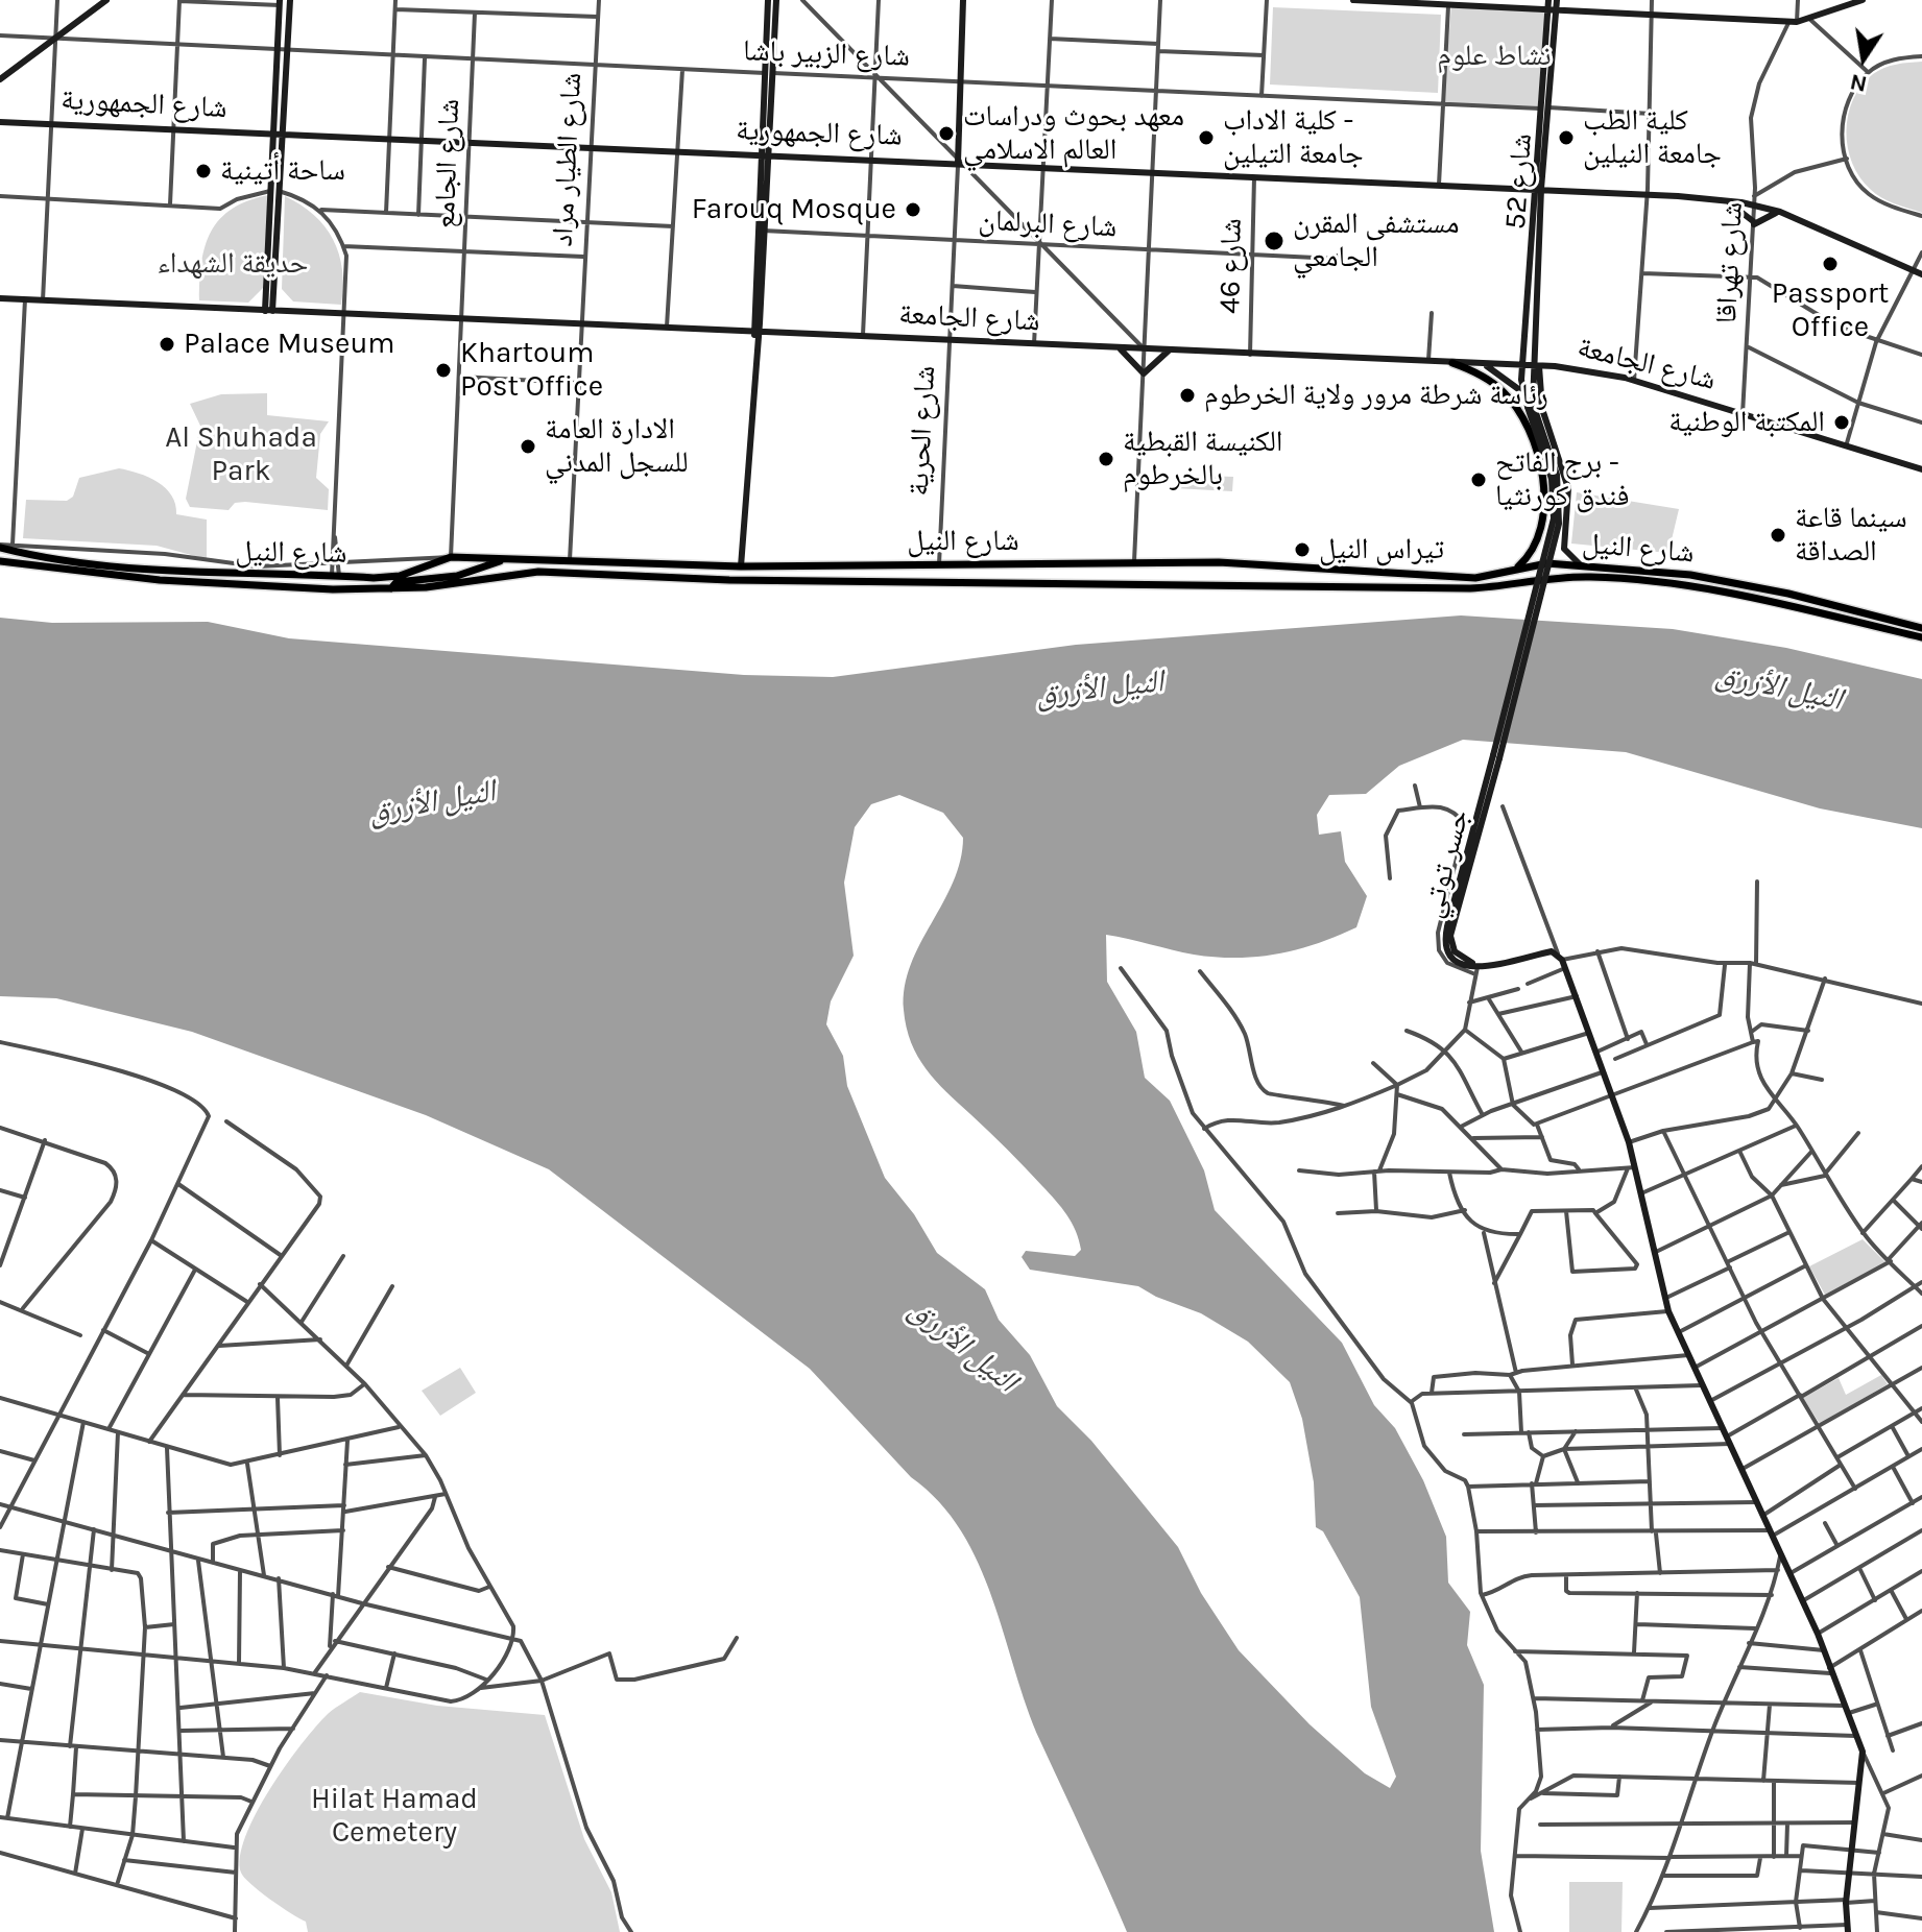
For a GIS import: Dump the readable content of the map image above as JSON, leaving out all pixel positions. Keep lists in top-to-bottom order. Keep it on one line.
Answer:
{"streets":{"main road":["شارع الجمهورية","شارع 52","شارع الجامعة","شارع الحرية","شارع النيل","جسر توتي"],"street":["شارع الزبير باشا","شارع الطيار مراد","شارع الجامع","شارع البرلمان","شارع تهراقا","شارع 46"]},"crossings":[["شارع الزبير باشا","شارع الطيار مراد"],["شارع الزبير باشا","شارع الجامع"],["شارع الزبير باشا","شارع 52"],["شارع الزبير باشا","شارع الحرية"],["شارع الجمهورية","شارع الطيار مراد"],["شارع الجمهورية","شارع الجامع"],["شارع الجمهورية","شارع 52"],["شارع الجمهورية","شارع تهراقا"],["شارع الجمهورية","شارع 46"],["شارع الجمهورية","شارع الحرية"],["شارع الطيار مراد","شارع الجامعة"],["شارع الطيار مراد","شارع النيل"],["شارع الجامع","شارع الجامعة"],["شارع الجامع","شارع النيل"],["شارع 52","شارع الجامعة"],["شارع 52","جسر توتي"],["شارع البرلمان","شارع 46"],["شارع البرلمان","شارع الحرية"],["شارع تهراقا","شارع الجامعة"],["شارع 46","شارع الجامعة"],["شارع الجامعة","شارع الحرية"],["شارع الحرية","شارع النيل"]],"water":["النيل الأزرق"],"parks":["نشاط علوم","حديقة الشهداء","Al Shuhada Park","Hilat Hamad Cemetery"],"places":["معهد بحوث ودراسات العالم الاسلامي","كلية الاداب - جامعة التيلين","كلية الطب جامعة النيلين","ساحة أتينية","Farouq Mosque","مستشفى المقرن الجامعي","Passport Office","Palace Museum","Khartoum Post Office","رئاسة شرطة مرور ولاية الخرطوم","المكتبة الوطنية","الادارة العامة للسجل المدني","الكنيسة القبطية بالخرطوم","برج الفاتح - فندق كورنثيا","سينما قاعة الصداقة","تيراس النيل"],"north":"bottom"}
